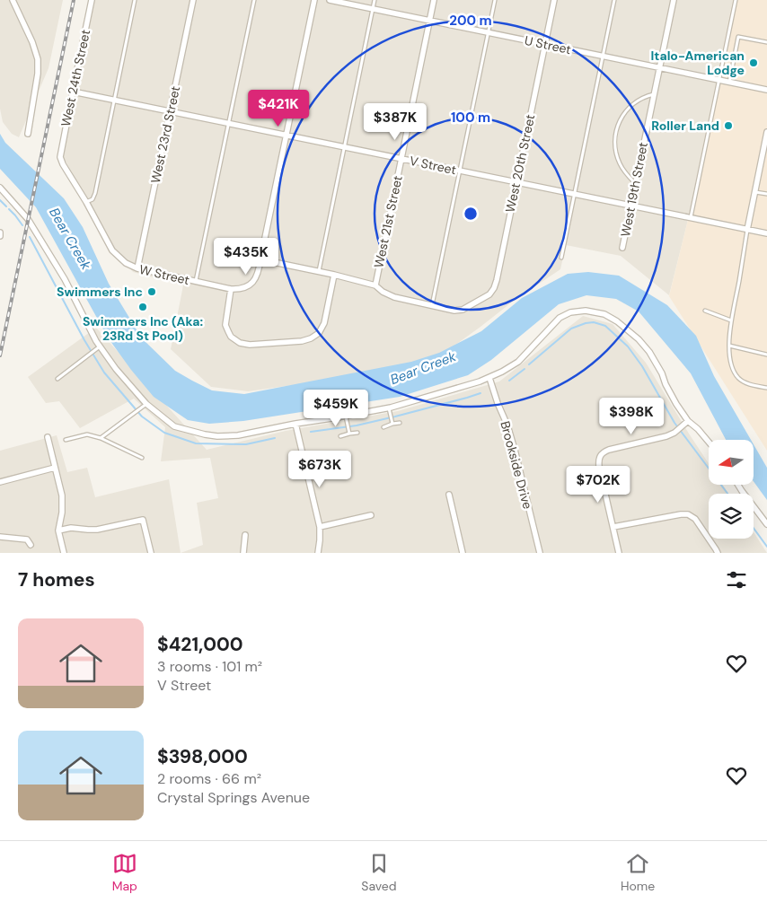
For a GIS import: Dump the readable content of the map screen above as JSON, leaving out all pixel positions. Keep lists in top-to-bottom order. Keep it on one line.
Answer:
{"streets":{"street":["U Street","West 24th Street","West 23rd Street","West 20th Street","V Street","West 19th Street","West 21st Street","W Street","Brookside Drive"]},"crossings":[["U Street","West 20th Street"],["U Street","West 19th Street"],["U Street","West 21st Street"],["West 24th Street","V Street"],["West 24th Street","W Street"],["West 23rd Street","V Street"],["West 23rd Street","W Street"],["West 20th Street","V Street"],["V Street","West 19th Street"],["V Street","West 21st Street"]],"water":["Bear Creek"],"places":["Italo-American Lodge","Roller Land","Swimmers Inc","Swimmers Inc (Aka: 23Rd St Pool)"],"north":"left","page":{"price":["$421K","$387K","$435K","$459K","$398K","$673K","$702K"],"heading":"7 homes","list":[{"name":"$421,000","note":"3 rooms · 101 m² · V Street"},{"name":"$398,000","note":"2 rooms · 66 m² · Crystal Springs Avenue"}],"tabs":["Map","Saved","Home"]},"rings":["200 m","100 m"]}
